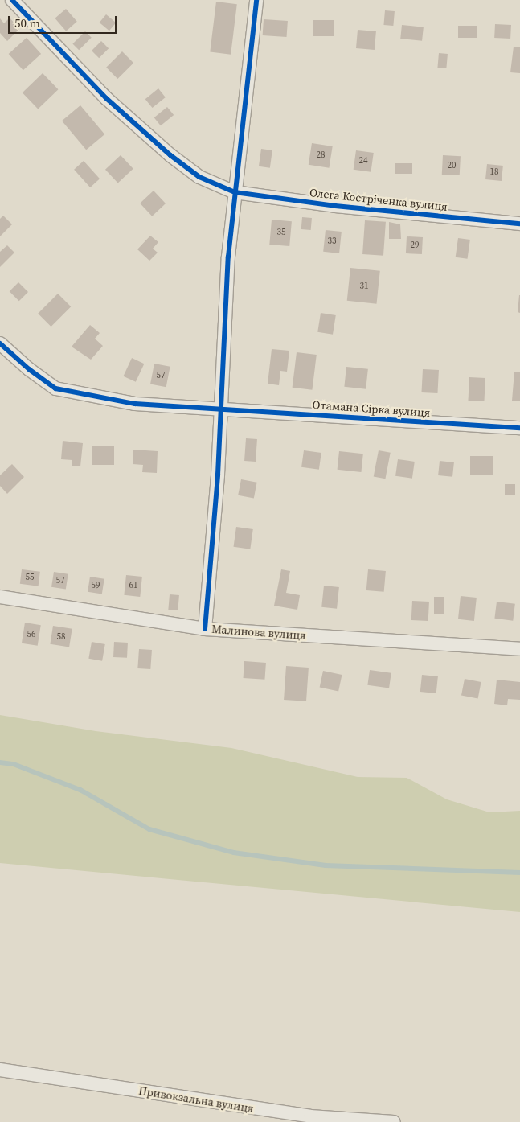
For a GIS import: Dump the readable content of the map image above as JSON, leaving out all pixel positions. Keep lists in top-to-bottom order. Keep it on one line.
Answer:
{"streets":{"street":["Олега Костріченка вулиця","Отамана Сірка вулиця","Малинова вулиця","Привокзальна вулиця"]},"house_numbers":["28","24","20","18","35","33","29","31","57","55","57","59","61","56","58"],"scale_bar":"50 m"}
